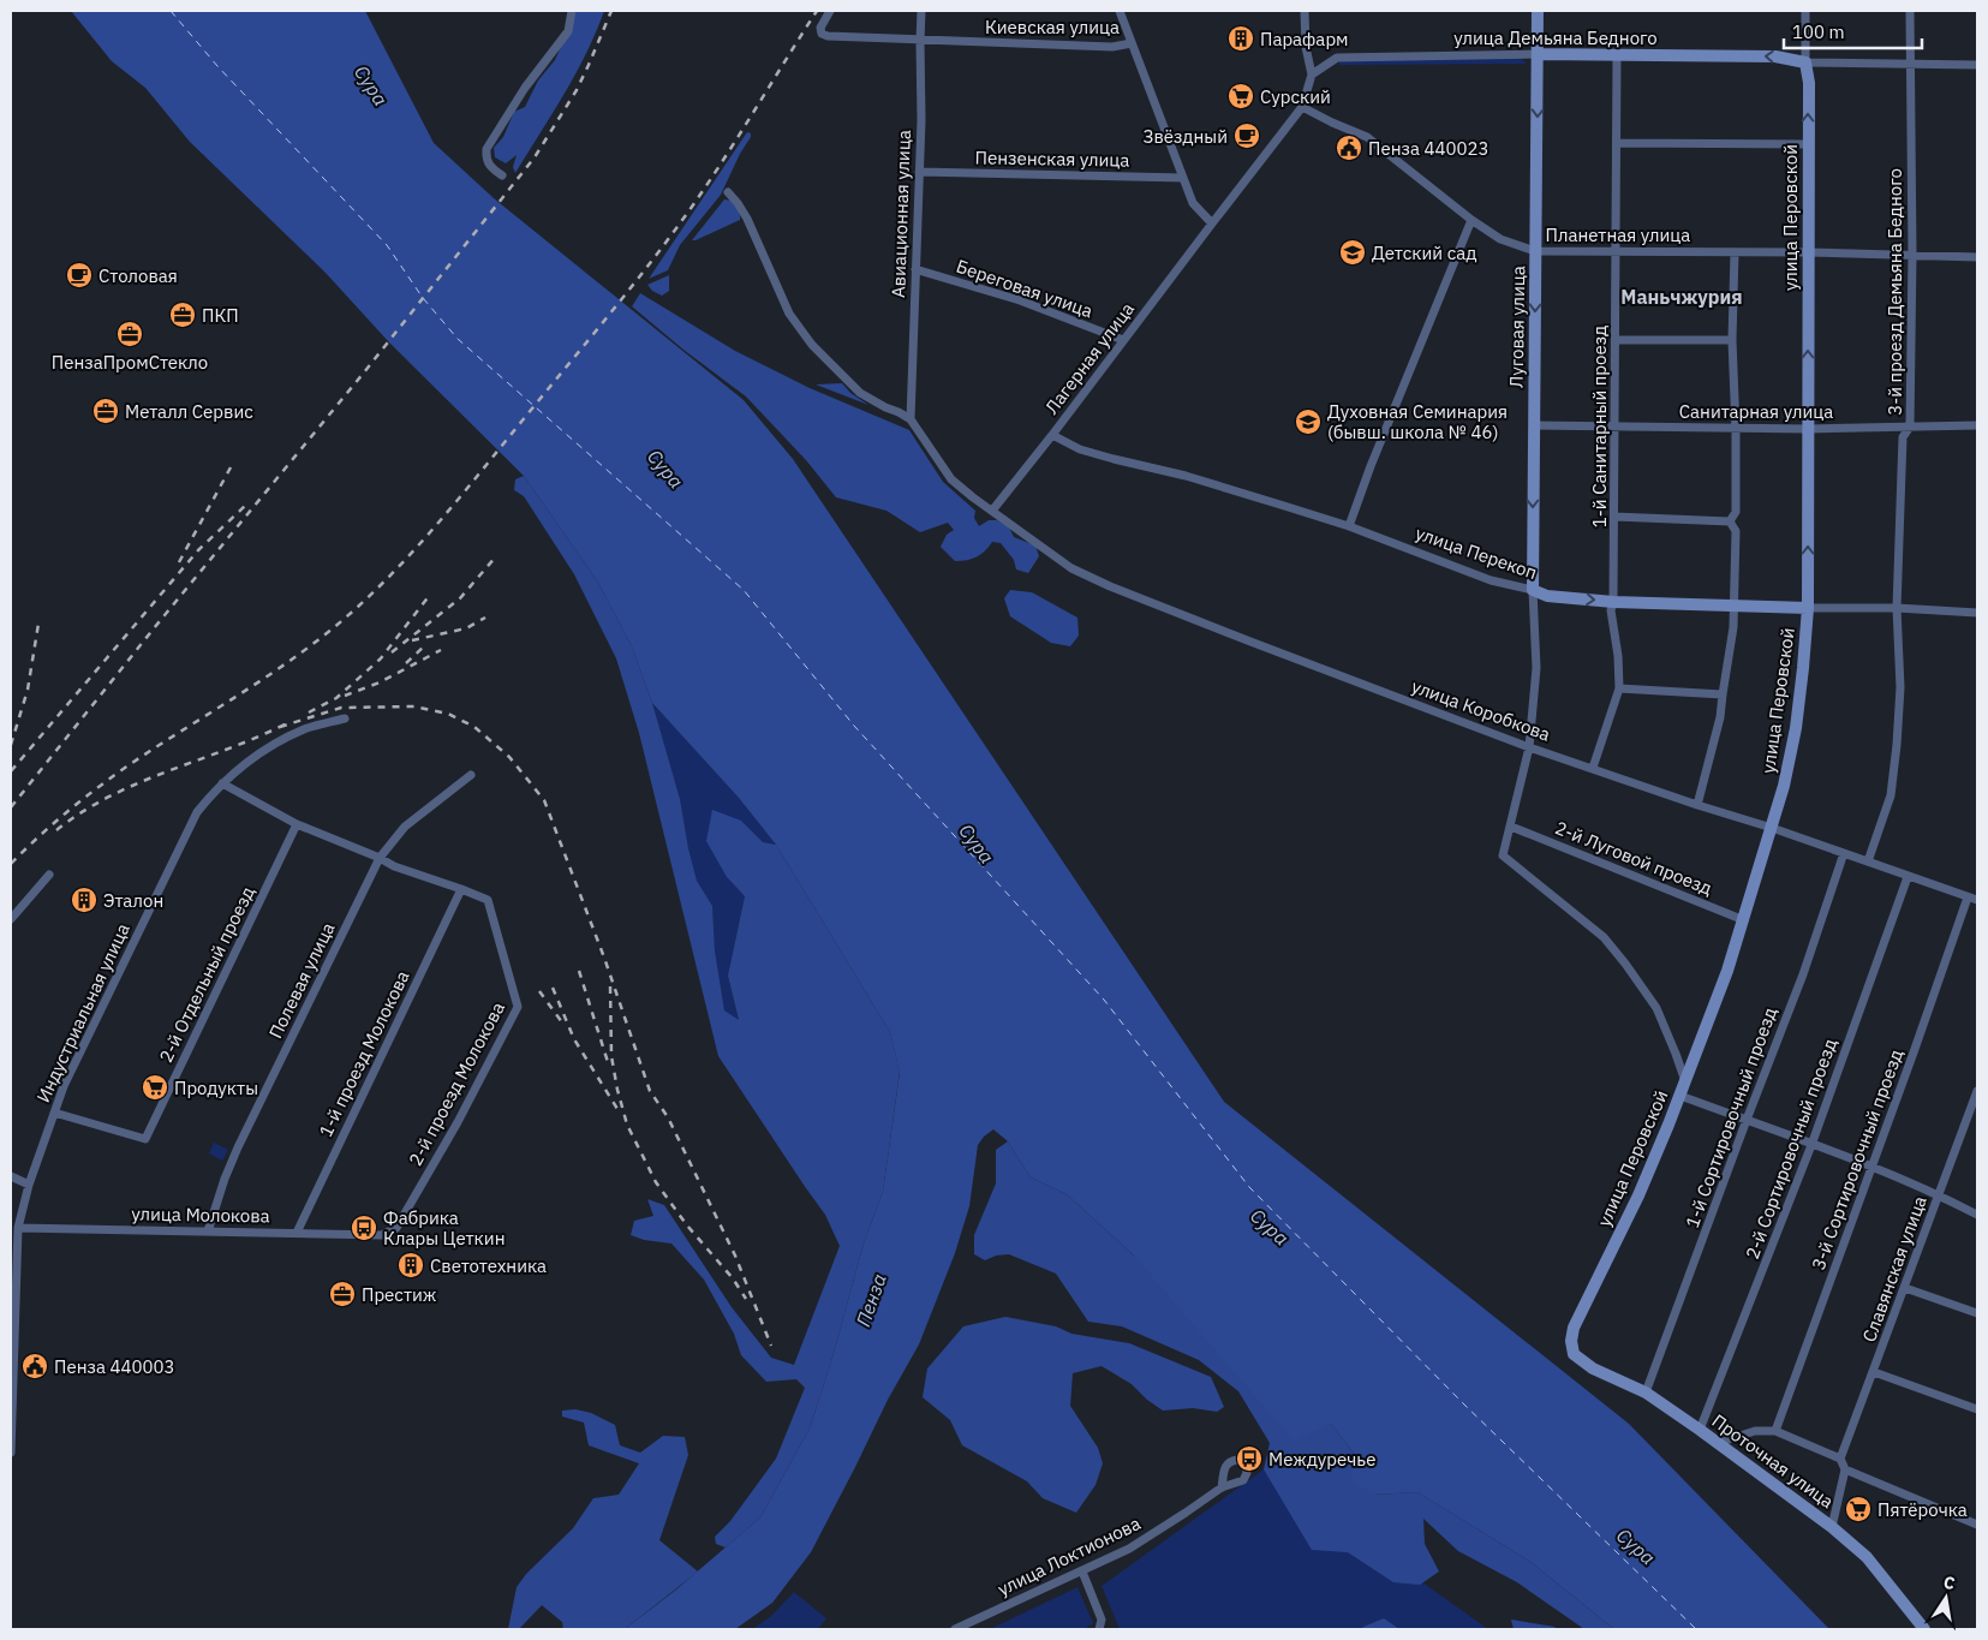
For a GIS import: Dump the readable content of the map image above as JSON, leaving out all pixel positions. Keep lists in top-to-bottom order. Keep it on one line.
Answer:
{"streets":{"main road":["улица Демьяна Бедного","улица Перовской","Луговая улица","улица Перекоп","Проточная улица"],"street":["Киевская улица","Пензенская улица","Авиационная улица","Планетная улица","Береговая улица","3-й проезд Демьяна Бедного","Лагерная улица","Санитарная улица","1-й Санитарный проезд","улица Коробкова","2-й Луговой проезд","2-й Отдельный проезд","Полевая улица","Индустриальная улица","1-й проезд Молокова","2-й проезд Молокова","1-й Сортировочный проезд","2-й Сортировочный проезд","3-й Сортировочный проезд","улица Молокова","Славянская улица","улица Локтионова"]},"crossings":[["Киевская улица","Авиационная улица"],["улица Демьяна Бедного","улица Перовской"],["улица Демьяна Бедного","3-й проезд Демьяна Бедного"],["улица Демьяна Бедного","Луговая улица"],["улица Демьяна Бедного","1-й Санитарный проезд"],["Пензенская улица","Авиационная улица"],["Авиационная улица","Береговая улица"],["Авиационная улица","улица Коробкова"],["улица Перовской","Планетная улица"],["улица Перовской","Луговая улица"],["улица Перовской","Санитарная улица"],["улица Перовской","улица Перекоп"],["улица Перовской","улица Коробкова"],["улица Перовской","2-й Луговой проезд"],["улица Перовской","Проточная улица"],["Планетная улица","3-й проезд Демьяна Бедного"],["Планетная улица","Луговая улица"],["Планетная улица","Лагерная улица"],["Планетная улица","1-й Санитарный проезд"],["Береговая улица","Лагерная улица"],["3-й проезд Демьяна Бедного","Санитарная улица"],["3-й проезд Демьяна Бедного","улица Перекоп"],["Луговая улица","Санитарная улица"],["Луговая улица","улица Перекоп"],["Луговая улица","улица Коробкова"],["Луговая улица","2-й Луговой проезд"],["Лагерная улица","улица Перекоп"],["Лагерная улица","улица Коробкова"],["Санитарная улица","1-й Санитарный проезд"],["1-й Санитарный проезд","улица Перекоп"],["улица Коробкова","1-й Сортировочный проезд"],["улица Коробкова","2-й Сортировочный проезд"],["улица Коробкова","3-й Сортировочный проезд"],["2-й Отдельный проезд","Индустриальная улица"],["Полевая улица","улица Молокова"],["Индустриальная улица","улица Молокова"],["1-й проезд Молокова","2-й проезд Молокова"],["1-й проезд Молокова","улица Молокова"],["2-й проезд Молокова","улица Молокова"],["1-й Сортировочный проезд","Проточная улица"],["2-й Сортировочный проезд","Проточная улица"]],"one_way":["Луговая улица"],"districts":["Маньчжурия"],"water":["Сура","Пенза"],"places":{"building":["Парафарм","Эталон","Светотехника"],"supermarket":["Сурский","Продукты","Пятёрочка"],"cafe":["Звёздный","Столовая"],"public building":["Пенза 440023","Пенза 440003"],"school or university":["Детский сад","Духовная Семинария (бывш. школа № 46)"],"office":["ПКП","ПензаПромСтекло","Металл Сервис","Престиж"],"bus stop":["Фабрика Клары Цеткин","Междуречье"]},"scale_bar":"100 m","north":"top"}
